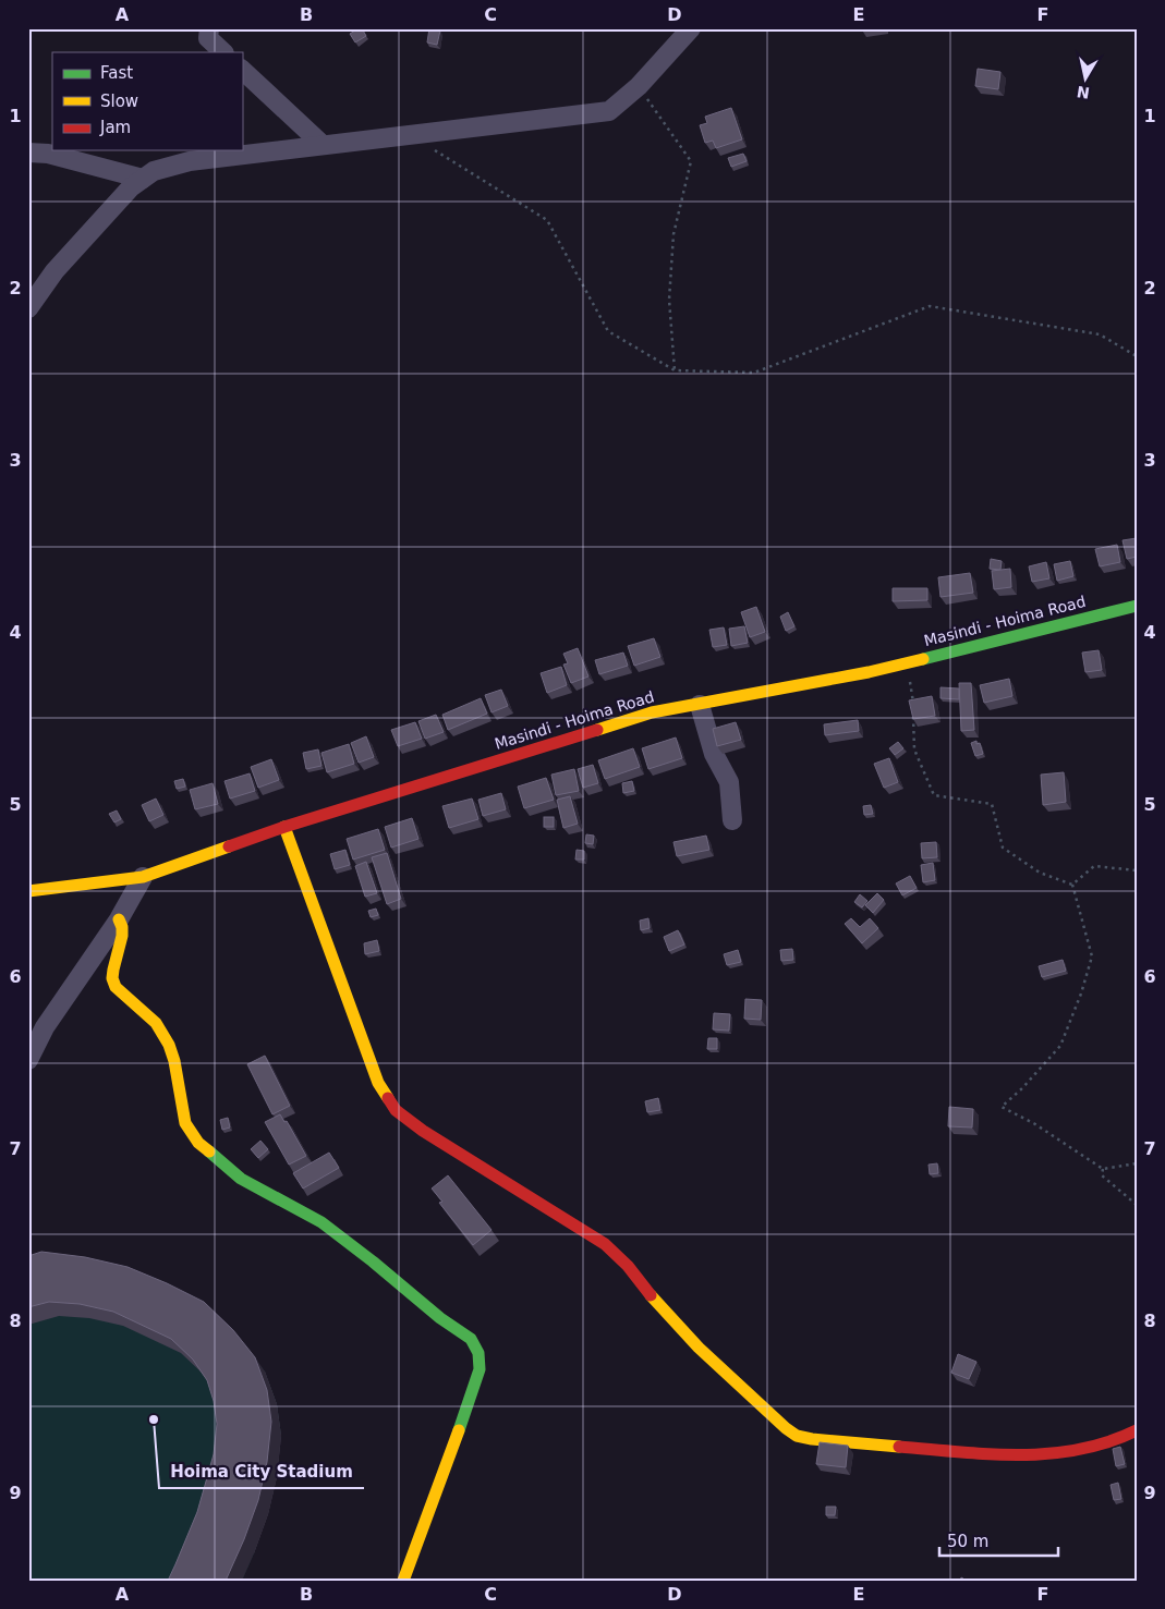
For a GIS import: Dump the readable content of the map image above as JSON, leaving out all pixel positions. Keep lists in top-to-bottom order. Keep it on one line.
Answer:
{"streets":{"street":["Masindi - Hoima Road"]},"places":["Hoima City Stadium"],"legend":["Fast","Slow","Jam"],"scale_bar":"50 m","north":"bottom","grid":{"columns":["A","B","C","D","E","F"],"rows":["1","2","3","4","5","6","7","8","9"]}}
